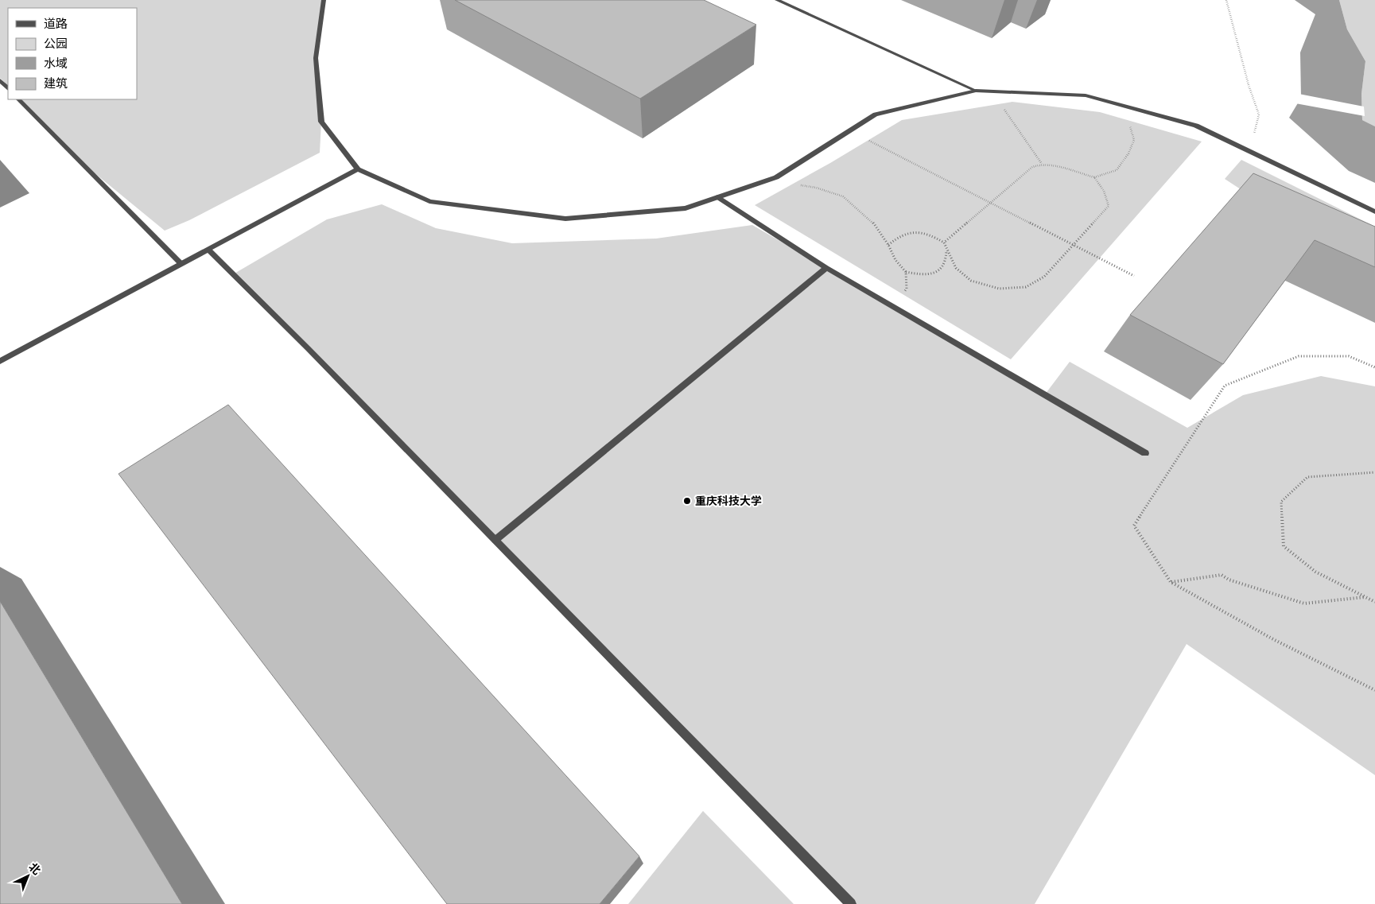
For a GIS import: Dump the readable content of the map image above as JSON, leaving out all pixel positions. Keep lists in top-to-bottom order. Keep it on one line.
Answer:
{"places":["重庆科技大学"],"legend":["道路","公园","水域","建筑"],"north":"top right"}
